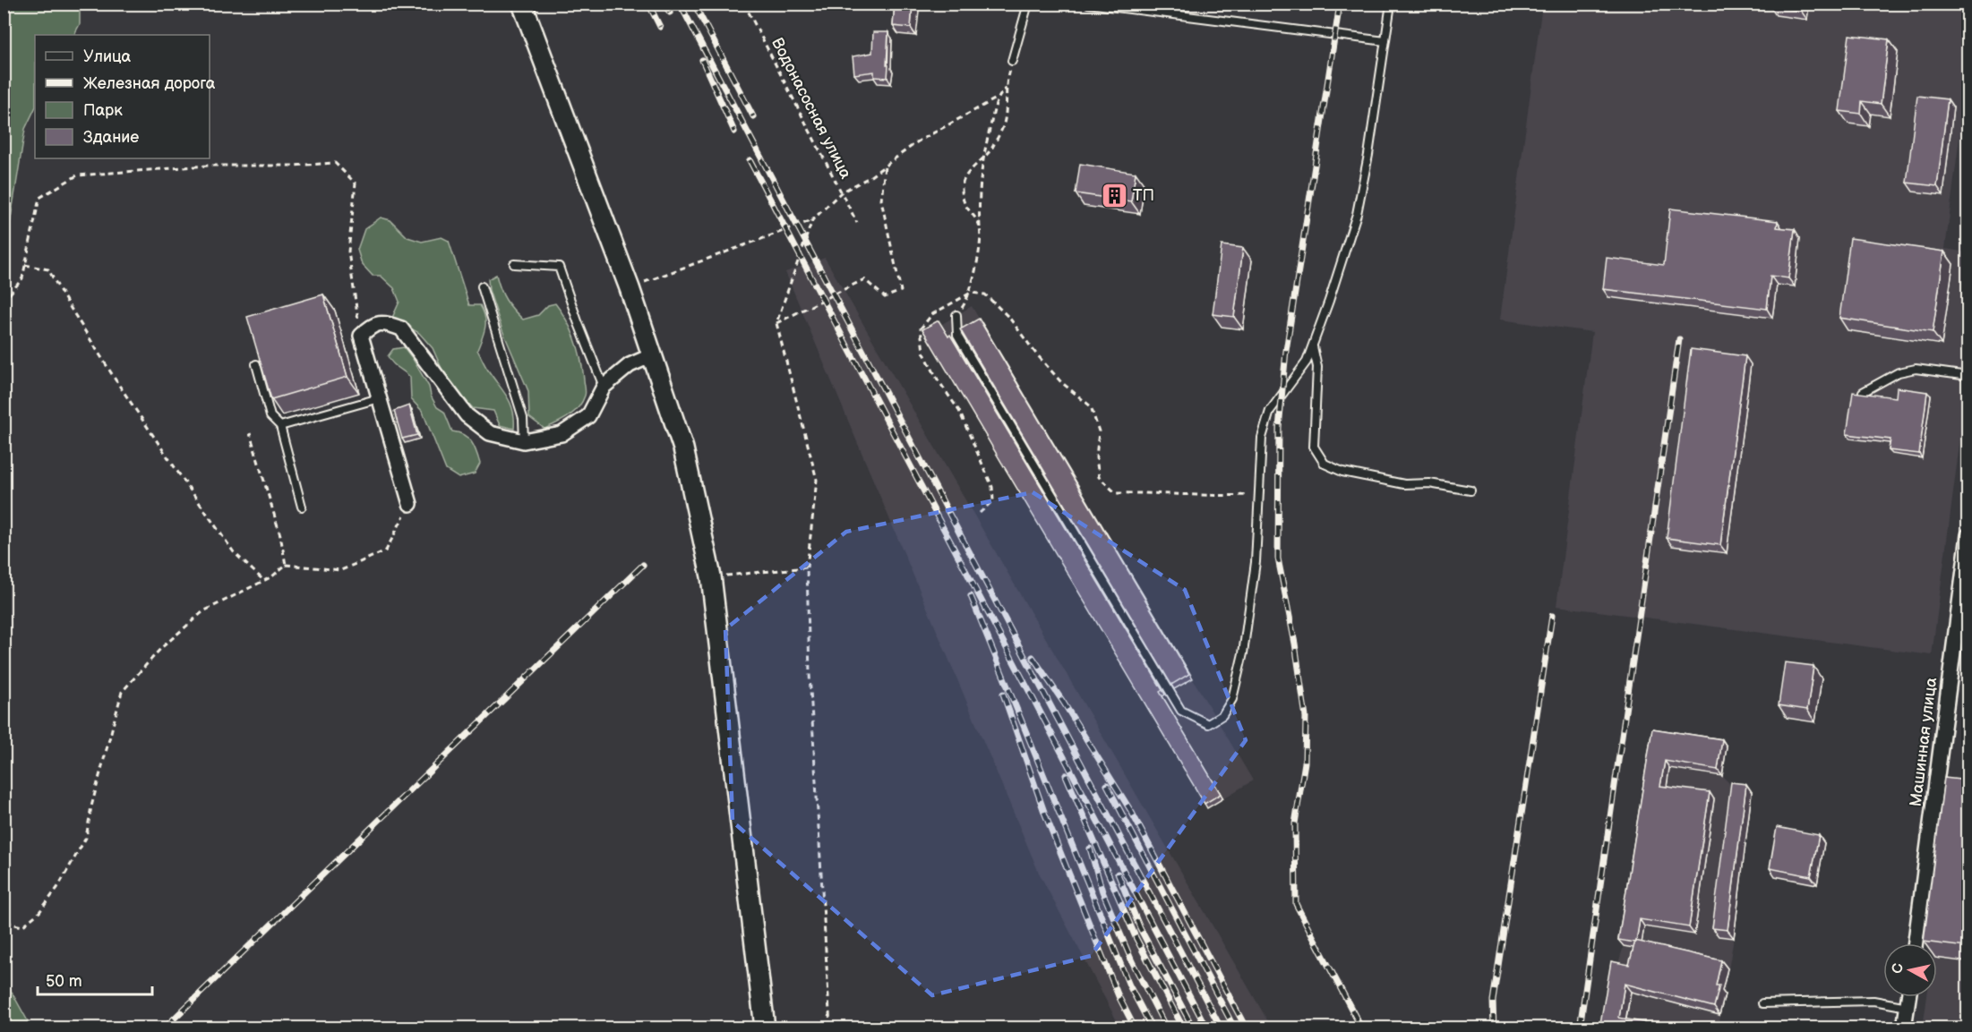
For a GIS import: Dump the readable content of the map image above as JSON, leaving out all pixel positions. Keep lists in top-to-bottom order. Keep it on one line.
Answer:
{"streets":{"street":["Машинная улица"],"path":["Водонасосная улица"]},"places":{"building":["ТП"]},"legend":["Улица","Железная дорога","Парк","Здание"],"scale_bar":"50 m","north":"left"}
